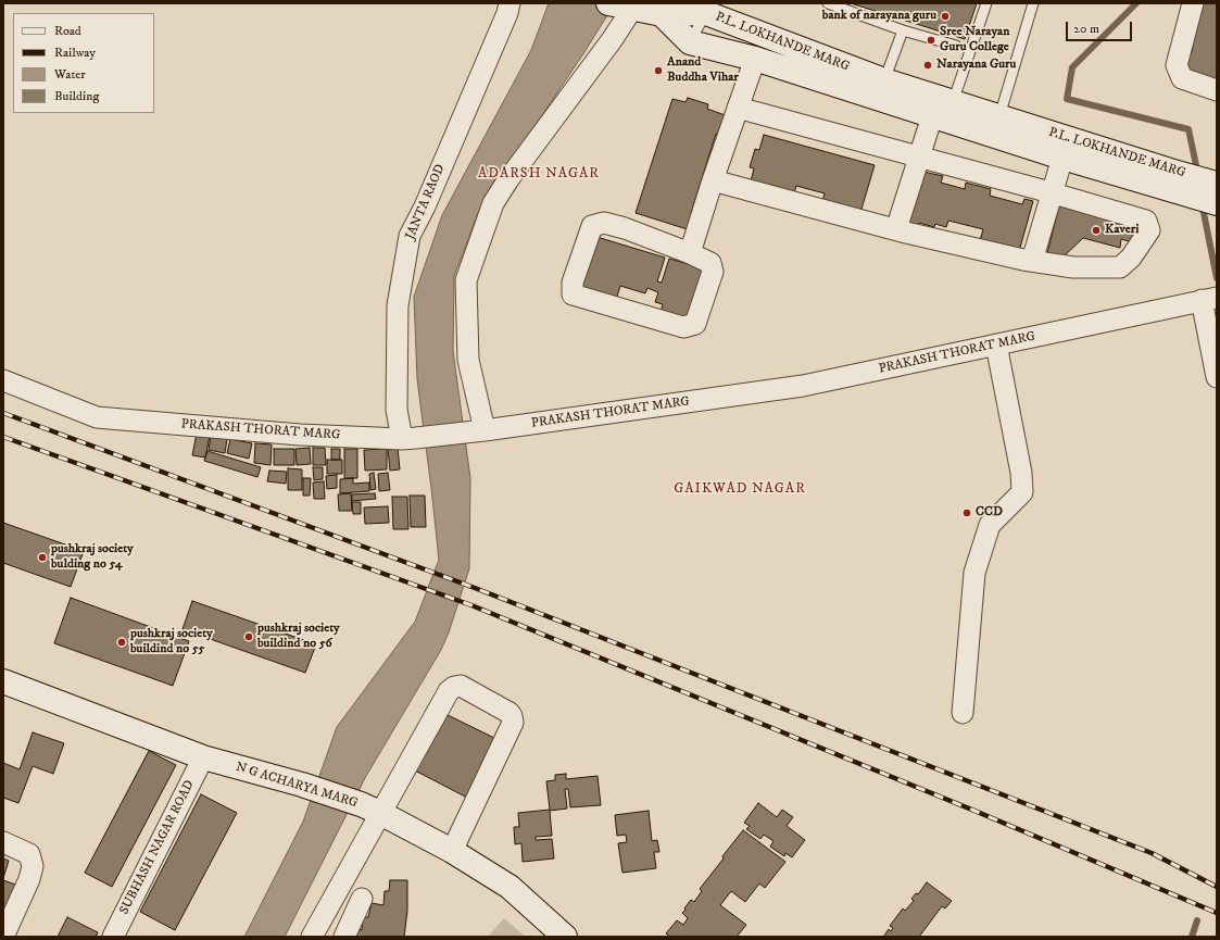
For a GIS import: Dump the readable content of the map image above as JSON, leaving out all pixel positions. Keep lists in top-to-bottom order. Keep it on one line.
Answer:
{"streets":{"main road":["P.L. LOKHANDE MARG","N G ACHARYA MARG"],"street":["JANTA RAOD","PRAKASH THORAT MARG","SUBHASH NAGAR ROAD"]},"crossings":[["JANTA RAOD","PRAKASH THORAT MARG"],["N G ACHARYA MARG","SUBHASH NAGAR ROAD"]],"districts":["ADARSH NAGAR","GAIKWAD NAGAR"],"places":["bank of narayana guru","Sree Narayan Guru College","Narayana Guru","Anand Buddha Vihar","Kaveri","CCD","pushkraj society bulding no 54","pushkraj society buildind no 56","pushkraj society buildind no 55"],"legend":["Road","Railway","Water","Building"],"scale_bar":"20 m"}
